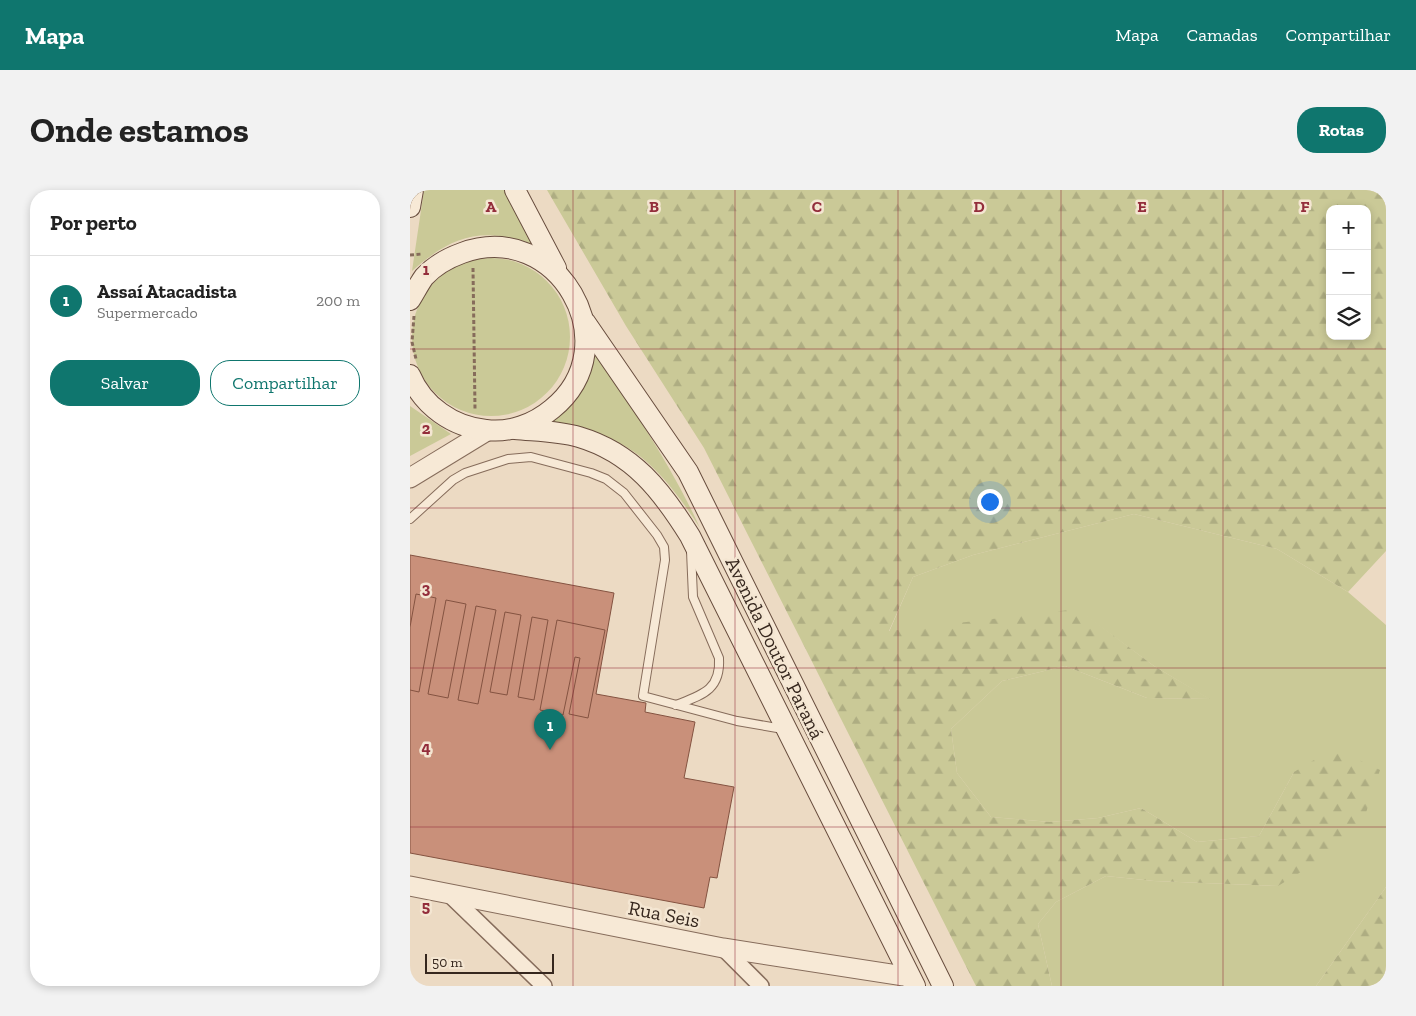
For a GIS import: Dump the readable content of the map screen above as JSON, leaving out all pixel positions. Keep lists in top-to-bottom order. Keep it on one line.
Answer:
{"streets":{"main road":["Avenida Doutor Paraná"],"street":["Rua Seis"]},"crossings":[["Avenida Doutor Paraná","Rua Seis"]],"scale_bar":"50 m","page":{"header":"Mapa","nav":["Mapa","Camadas","Compartilhar"],"buttons":["Rotas",["Salvar","Compartilhar"]],"title":"Onde estamos","heading":"Por perto","map_buttons":["+","−"],"list":[{"mark":"1","name":"Assaí Atacadista","note":"Supermercado","value":"200 m"}],"pins":"1","scale":"50 m"},"grid":{"columns":["A","B","C","D","E","F"],"rows":["1","2","3","4","5"]}}
